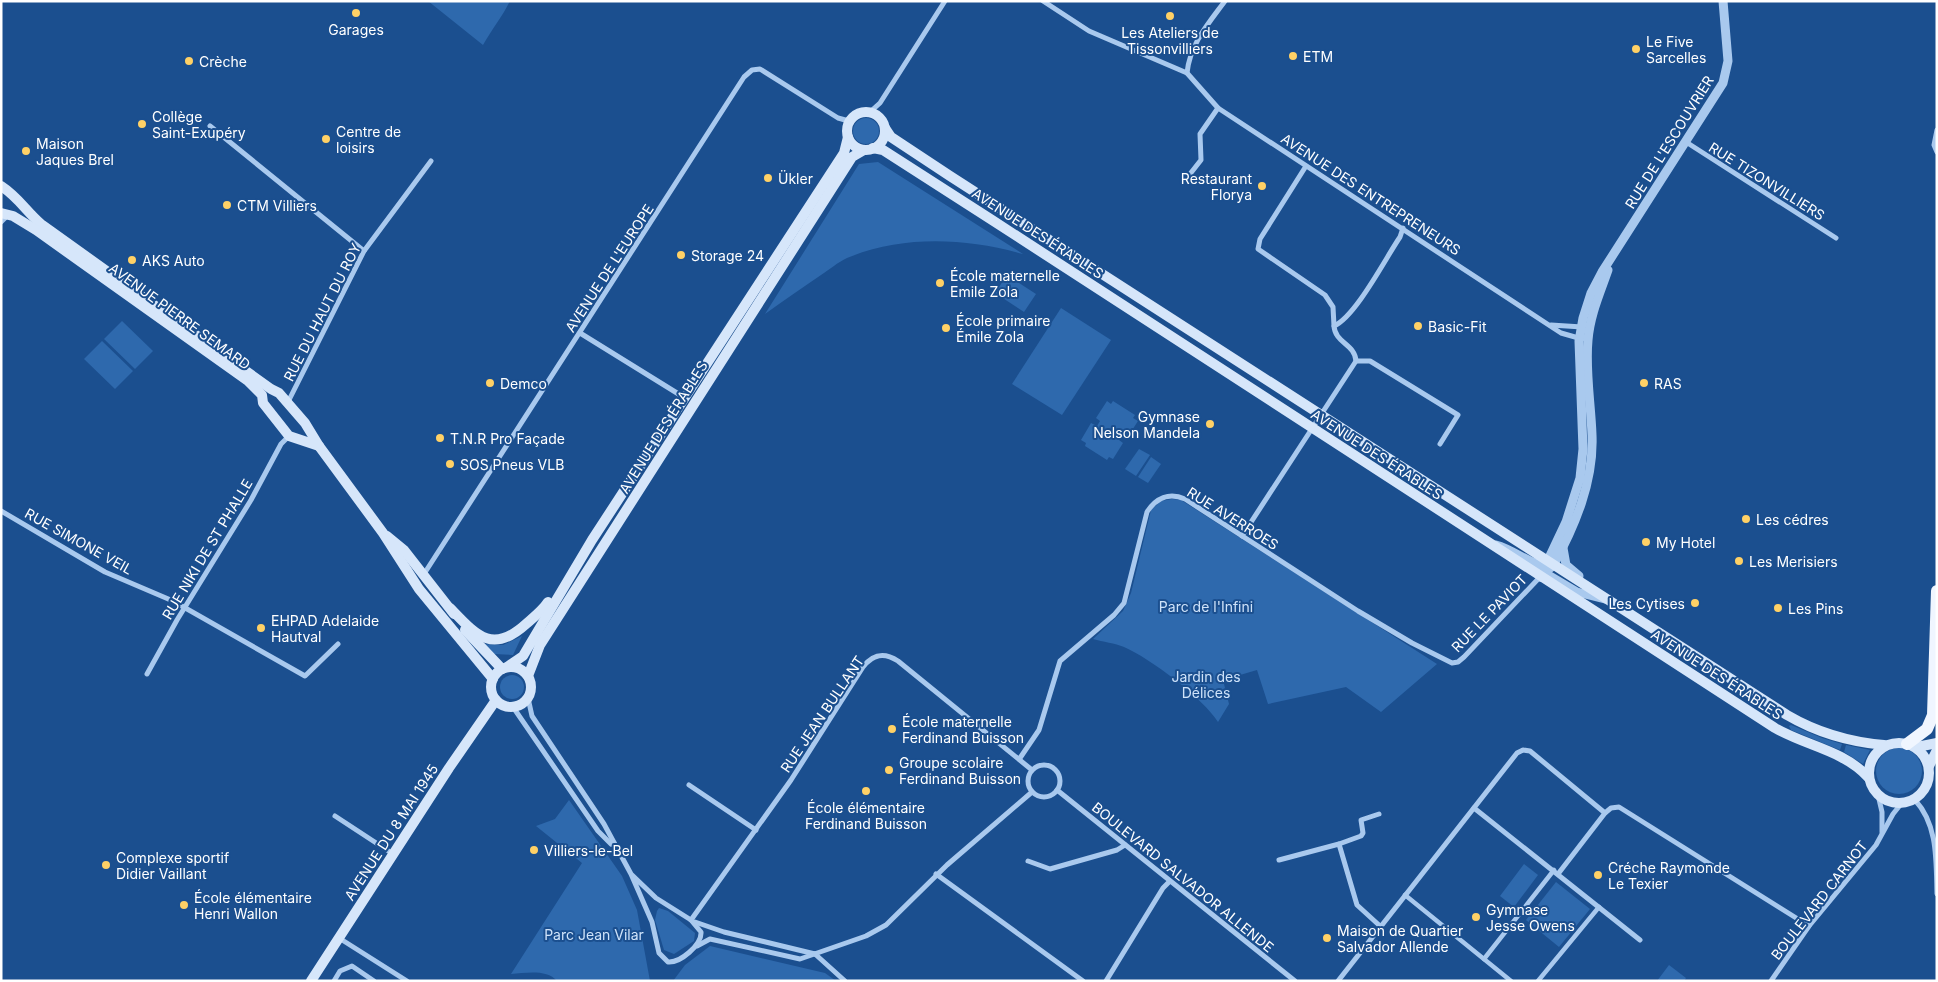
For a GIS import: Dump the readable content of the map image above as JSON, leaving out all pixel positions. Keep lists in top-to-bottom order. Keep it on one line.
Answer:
{"streets":{"main road":["AVENUE DES ÉRABLES","AVENUE PIERRE SEMARD","AVENUE DU 8 MAI 1945"],"street":["RUE DE L'ESCOUVRIER","RUE TIZONVILLIERS","AVENUE DES ENTREPRENEURS","AVENUE DE L'EUROPE","RUE DU HAUT DU ROY","RUE AVERROES","RUE SIMONE VEIL","RUE NIKI DE ST PHALLE","RUE LE PAVIOT","RUE JEAN BULLANT","BOULEVARD SALVADOR ALLENDE","BOULEVARD CARNOT"]},"crossings":[["RUE DE L'ESCOUVRIER","RUE TIZONVILLIERS"],["RUE DE L'ESCOUVRIER","AVENUE DES ENTREPRENEURS"],["AVENUE DES ÉRABLES","AVENUE DE L'EUROPE"],["AVENUE DES ÉRABLES","AVENUE PIERRE SEMARD"],["AVENUE DES ÉRABLES","RUE LE PAVIOT"],["AVENUE DES ÉRABLES","AVENUE DU 8 MAI 1945"],["AVENUE DES ÉRABLES","BOULEVARD CARNOT"],["AVENUE DE L'EUROPE","AVENUE PIERRE SEMARD"],["RUE DU HAUT DU ROY","AVENUE PIERRE SEMARD"],["AVENUE PIERRE SEMARD","RUE NIKI DE ST PHALLE"],["AVENUE PIERRE SEMARD","AVENUE DU 8 MAI 1945"],["RUE AVERROES","RUE LE PAVIOT"],["RUE AVERROES","RUE JEAN BULLANT"],["RUE SIMONE VEIL","RUE NIKI DE ST PHALLE"],["RUE JEAN BULLANT","BOULEVARD SALVADOR ALLENDE"]],"parks":["Parc de l'Infini","Jardin des Délices","Parc Jean Vilar"],"places":["Garages","Les Ateliers de Tissonvilliers","Le Five Sarcelles","ETM","Crèche","Collège Saint-Exupéry","Centre de loisirs","Maison Jaques Brel","Ükler","Restaurant Florya","CTM Villiers","Storage 24","AKS Auto","École maternelle Emile Zola","Basic-Fit","École primaire Émile Zola","Demco","RAS","Gymnase Nelson Mandela","T.N.R Pro Façade","SOS Pneus VLB","Les cédres","My Hotel","Les Merisiers","Les Cytises","Les Pins","EHPAD Adelaide Hautval","École maternelle Ferdinand Buisson","Groupe scolaire Ferdinand Buisson","École élémentaire Ferdinand Buisson","Villiers-le-Bel","Complexe sportif Didier Vaillant","Créche Raymonde Le Texier","École élémentaire Henri Wallon","Gymnase Jesse Owens","Maison de Quartier Salvador Allende"]}
